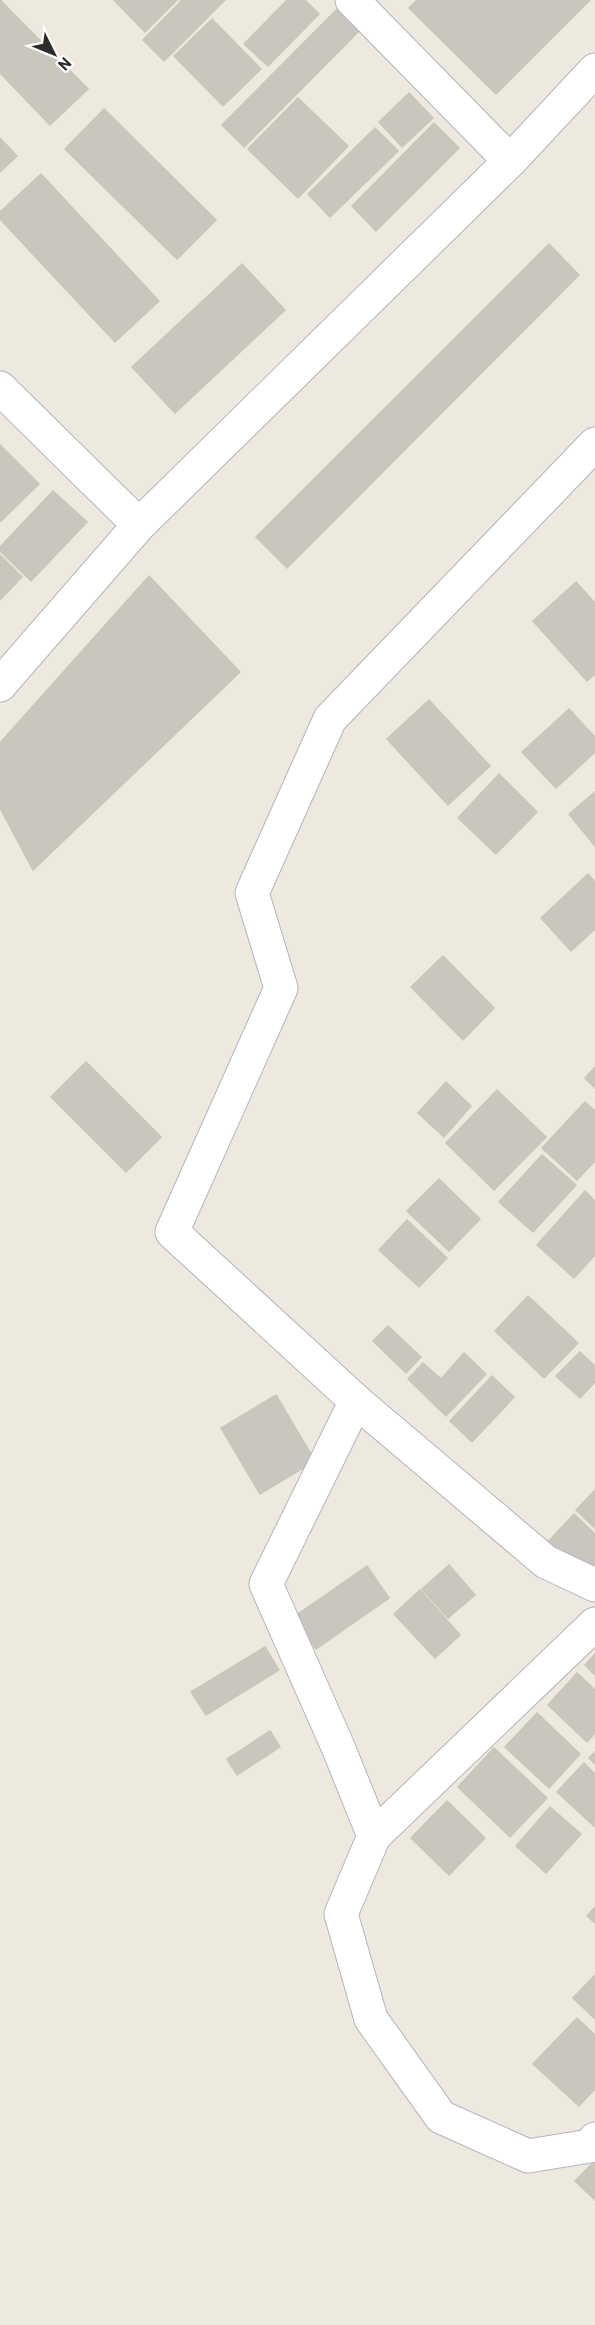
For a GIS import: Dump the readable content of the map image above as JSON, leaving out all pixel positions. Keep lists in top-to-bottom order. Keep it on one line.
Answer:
{"north":"bottom right"}
